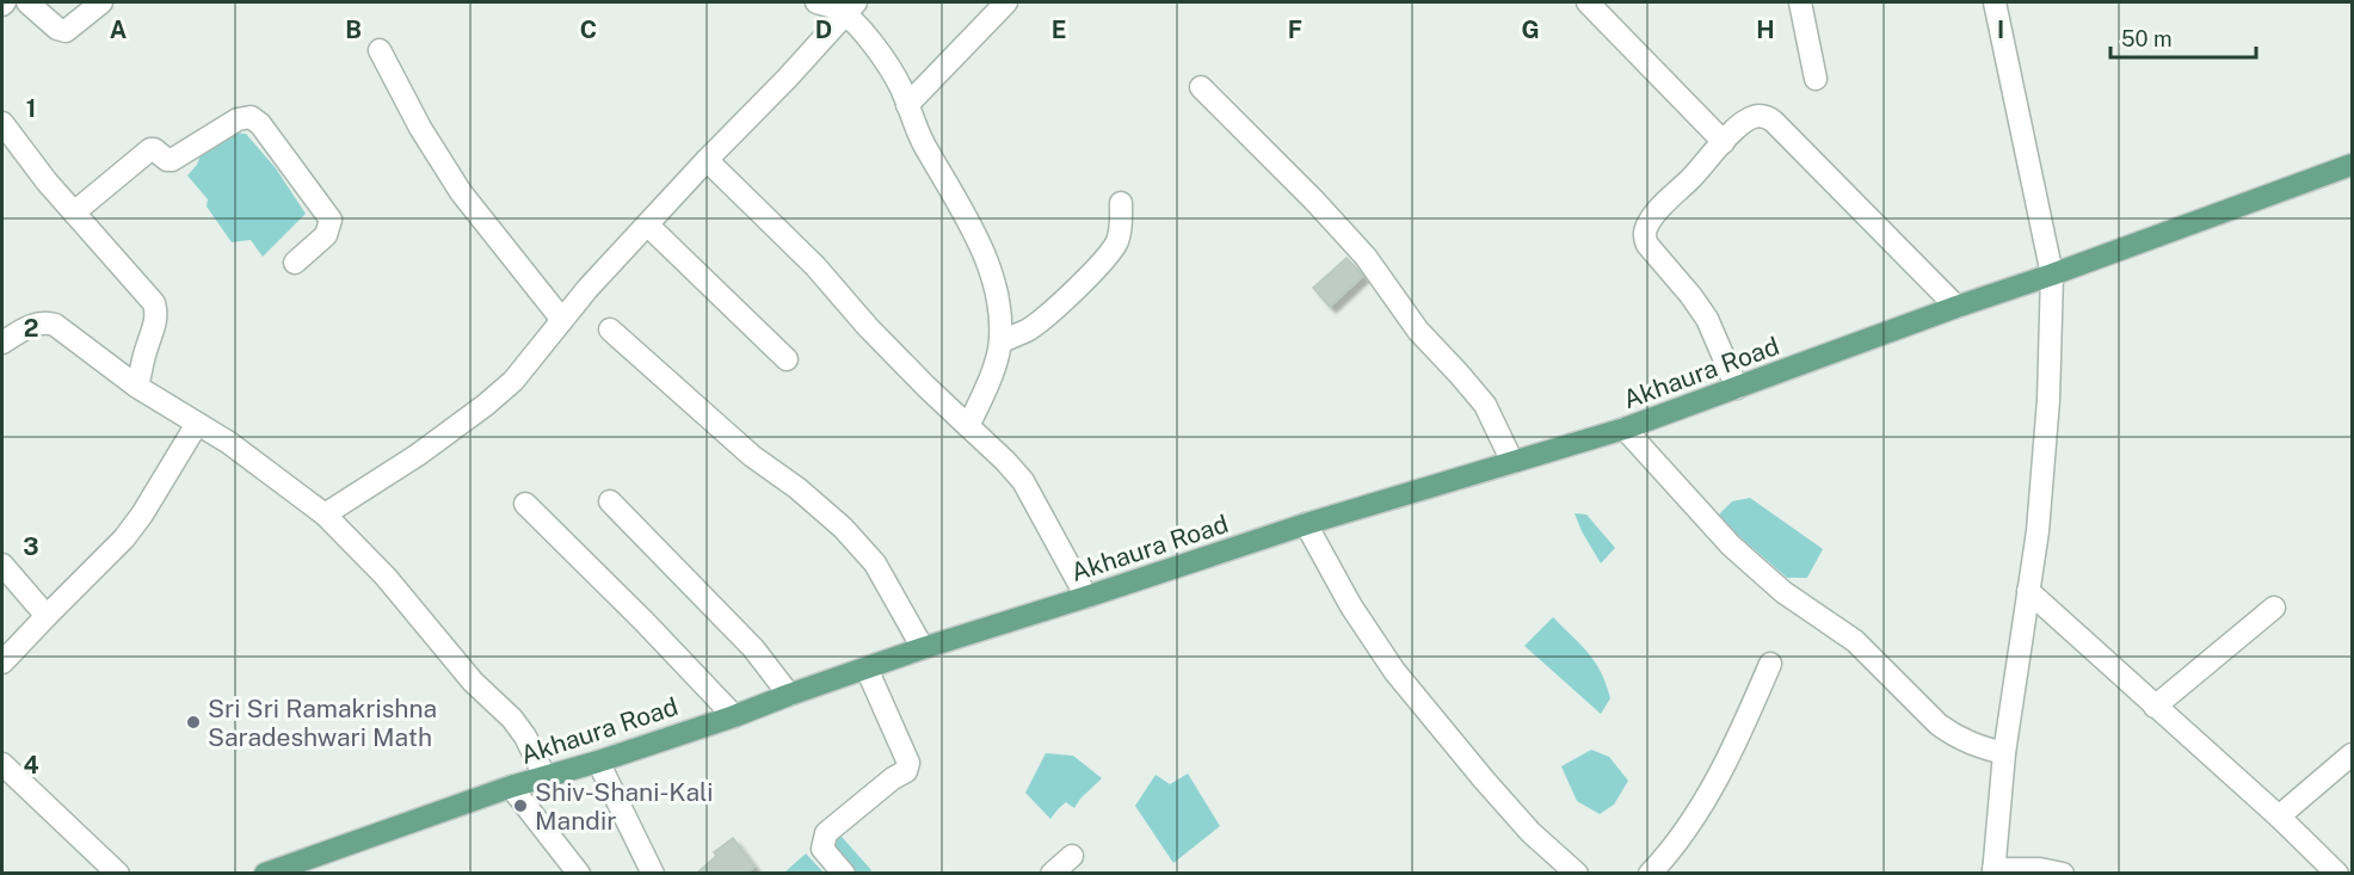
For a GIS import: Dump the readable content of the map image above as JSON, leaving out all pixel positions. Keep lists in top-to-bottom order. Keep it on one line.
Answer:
{"streets":{"main road":["Akhaura Road"]},"places":["Sri Sri Ramakrishna Saradeshwari Math","Shiv-Shani-Kali Mandir"],"scale_bar":"50 m","grid":{"columns":["A","B","C","D","E","F","G","H","I"],"rows":["1","2","3","4"]}}
